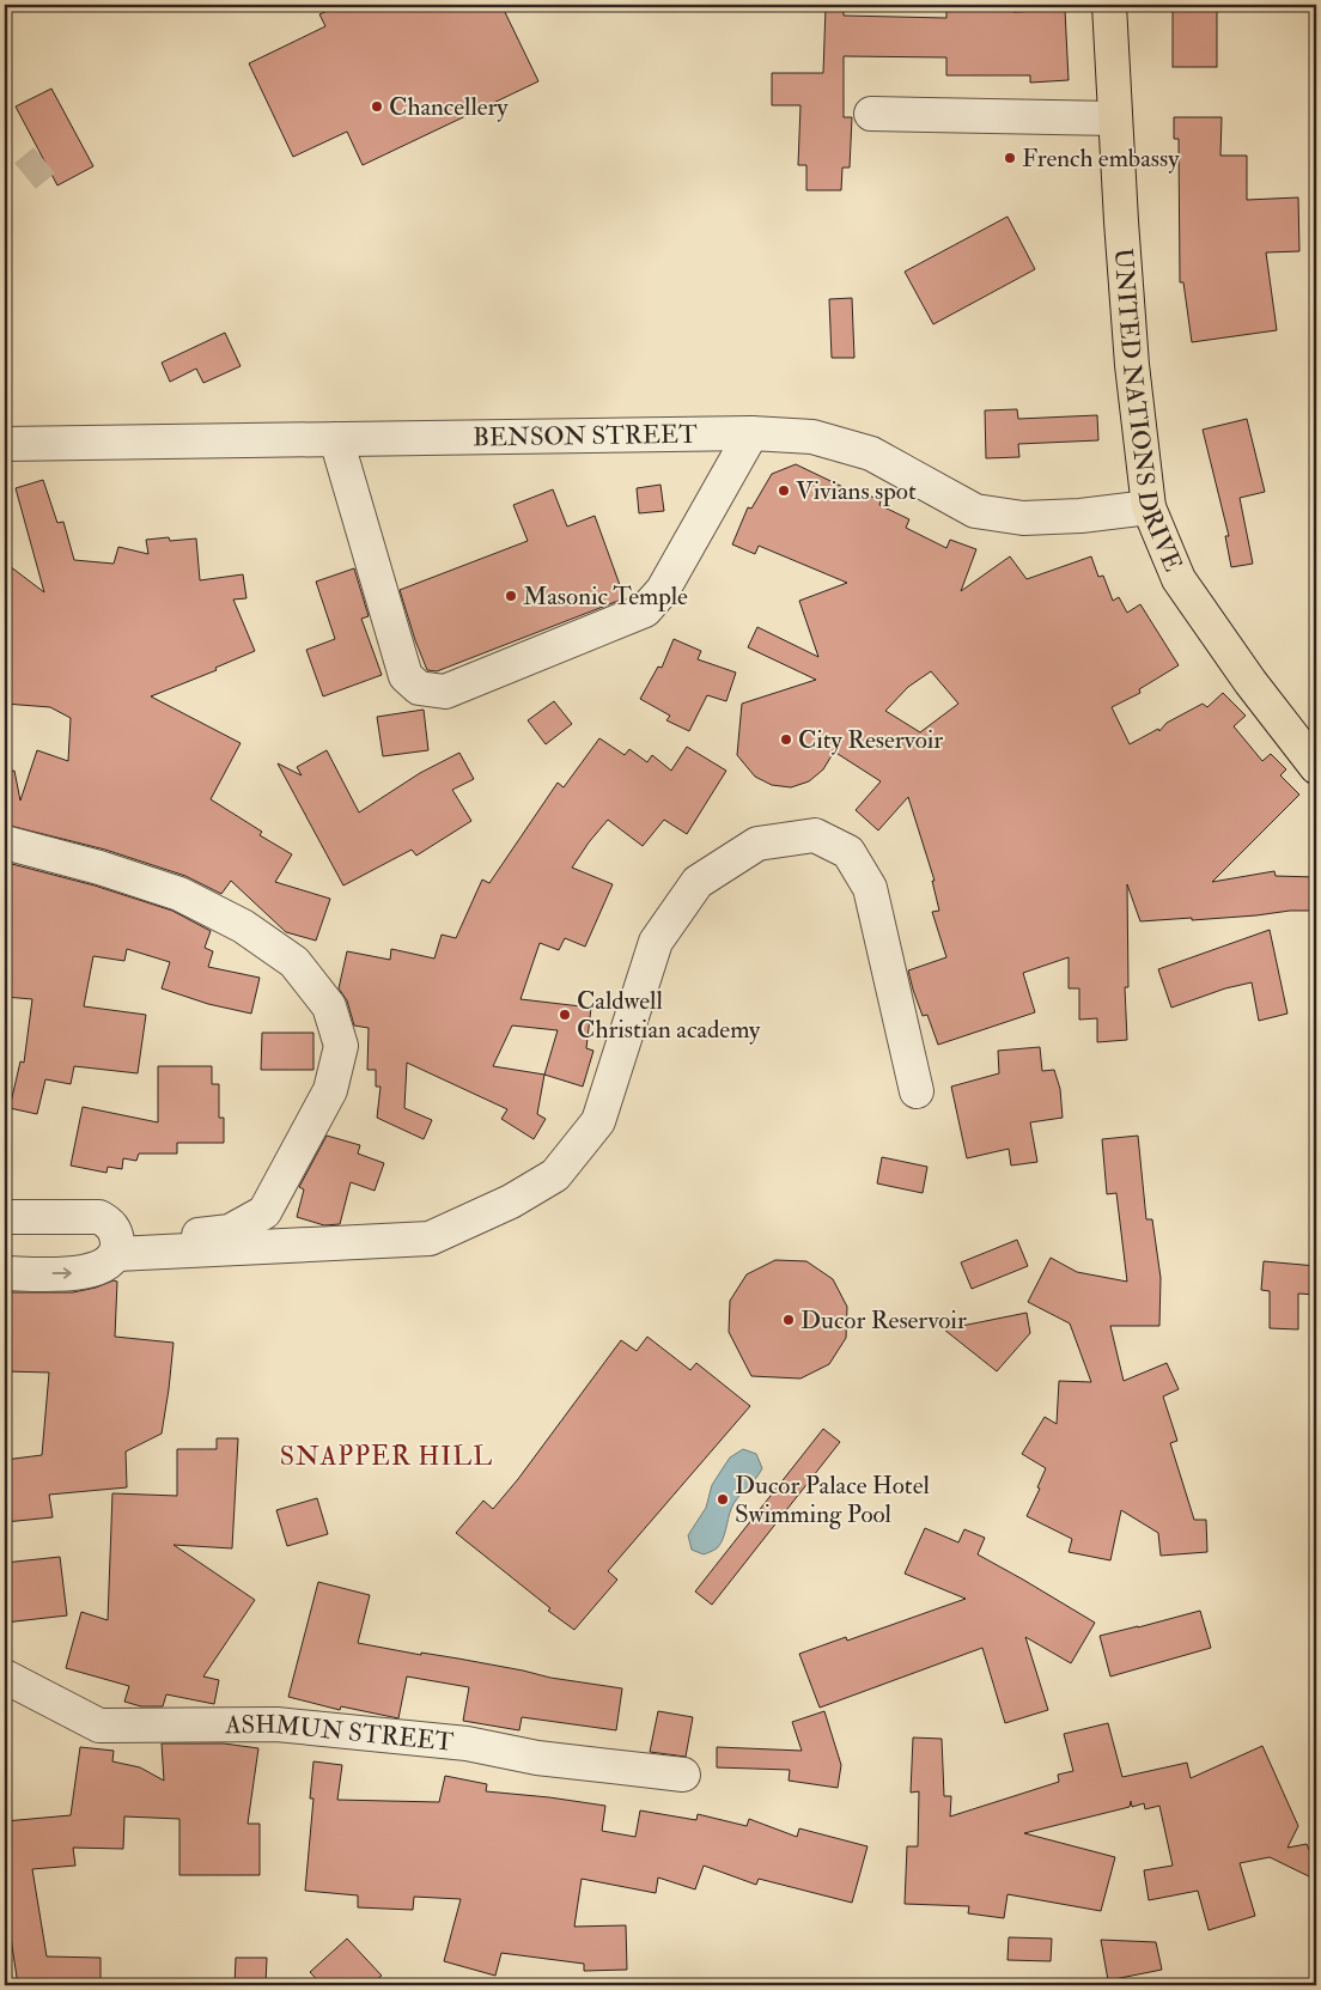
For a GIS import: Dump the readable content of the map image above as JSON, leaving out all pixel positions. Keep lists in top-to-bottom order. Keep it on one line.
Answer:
{"streets":{"main road":["UNITED NATIONS DRIVE"],"street":["BENSON STREET","ASHMUN STREET"]},"crossings":[["UNITED NATIONS DRIVE","BENSON STREET"]],"districts":["SNAPPER HILL"],"places":["Chancellery","French embassy","Vivians spot","Masonic Temple","City Reservoir","Caldwell Christian academy","Ducor Reservoir","Ducor Palace Hotel Swimming Pool"]}
